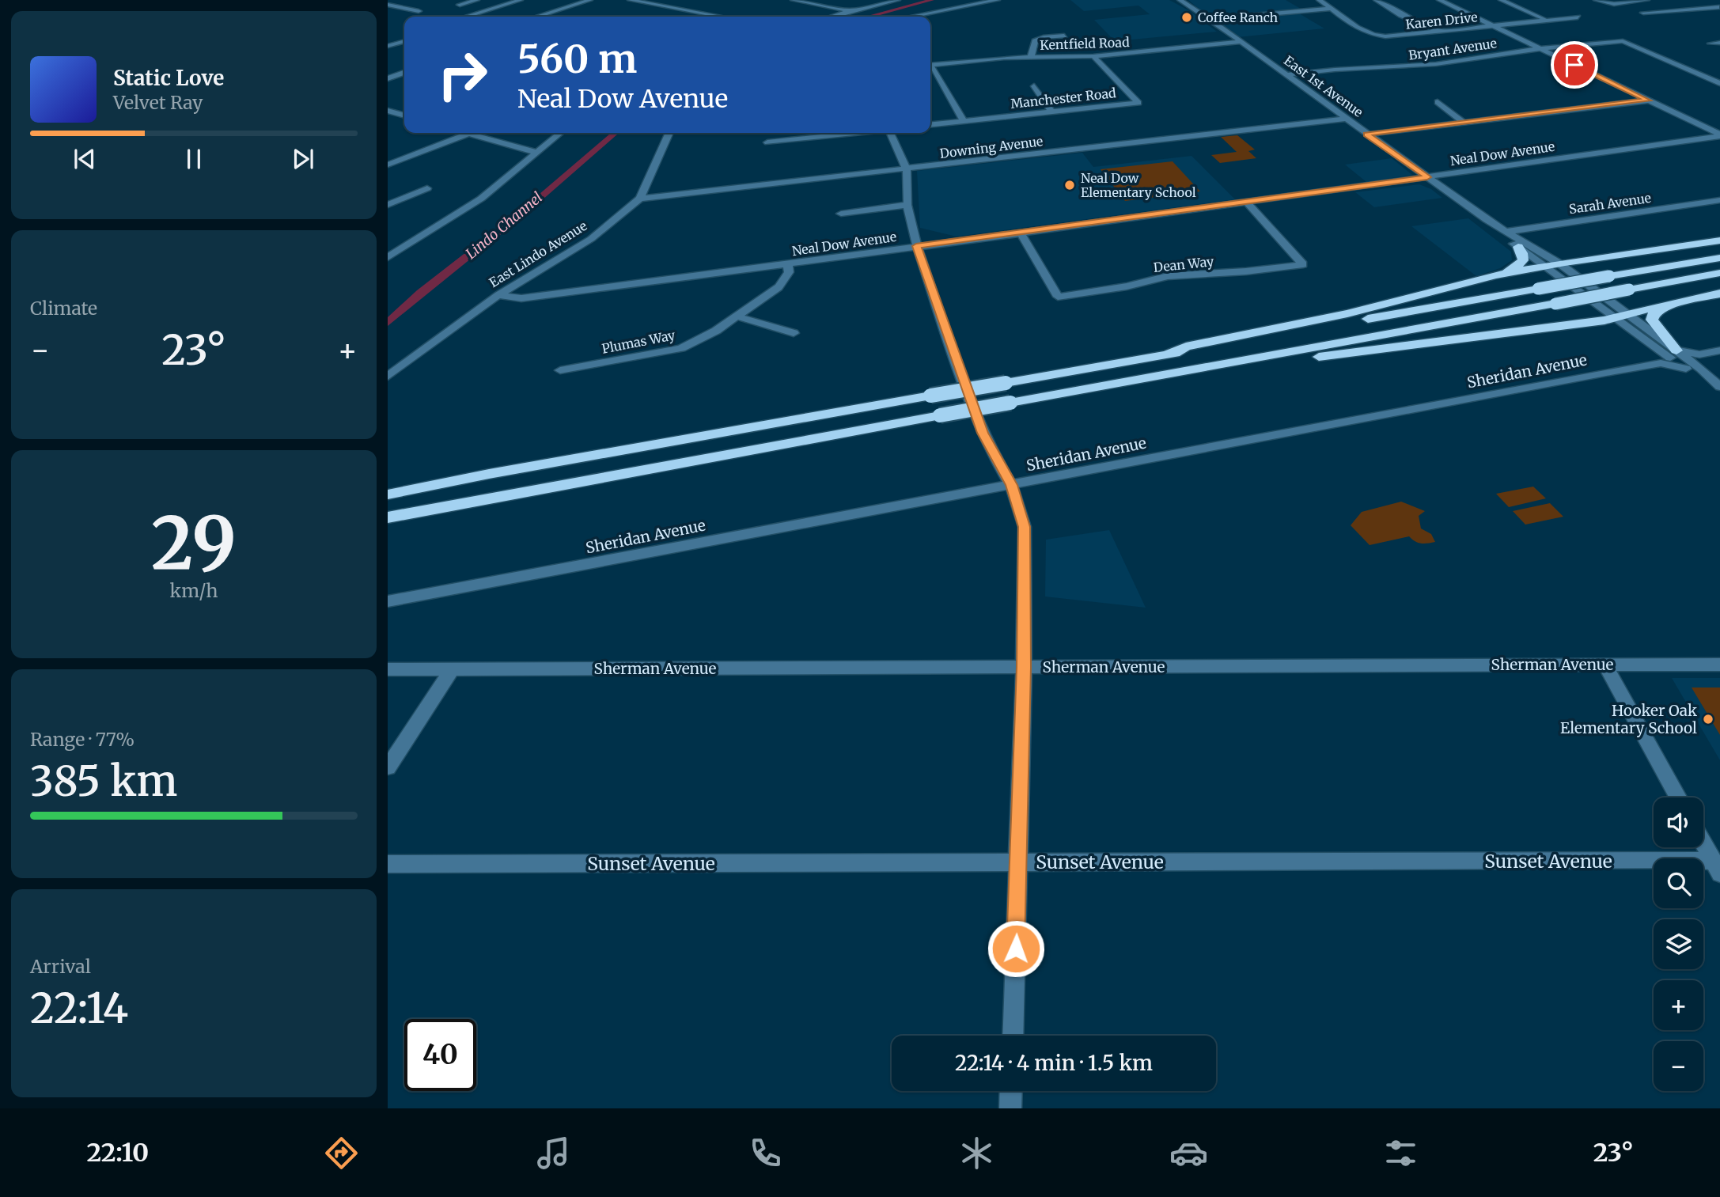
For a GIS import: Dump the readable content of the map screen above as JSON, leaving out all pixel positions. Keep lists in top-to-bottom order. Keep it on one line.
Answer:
{"streets":{"street":["Karen Drive","Kentfield Road","Bryant Avenue","East 1st Avenue","Manchester Road","Downing Avenue","Neal Dow Avenue","Sarah Avenue","East Lindo Avenue","Dean Way","Plumas Way","Sheridan Avenue","Sherman Avenue","Sunset Avenue"]},"crossings":[["Kentfield Road","East 1st Avenue"],["Kentfield Road","Manchester Road"],["Bryant Avenue","East 1st Avenue"],["East 1st Avenue","Downing Avenue"],["East 1st Avenue","Neal Dow Avenue"],["East 1st Avenue","Sarah Avenue"],["East 1st Avenue","Sheridan Avenue"],["Downing Avenue","East Lindo Avenue"],["Neal Dow Avenue","East Lindo Avenue"],["Neal Dow Avenue","Dean Way"],["Neal Dow Avenue","Plumas Way"]],"water":["Lindo Channel"],"places":["Coffee Ranch","Neal Dow Elementary School","Hooker Oak Elementary School"],"page":{"turn":["560 m","Neal Dow Avenue"],"song":["Static Love","Velvet Ray"],"tile":["Climate",["29","km/h"],["Range · 77%","385 km"],["Arrival","22:14"]],"heat":["−","23°","+"],"map_buttons":["+","−"],"limit":"40","trip":"22:14 · 4 min · 1.5 km","tabs":["22:10","23°"]}}
